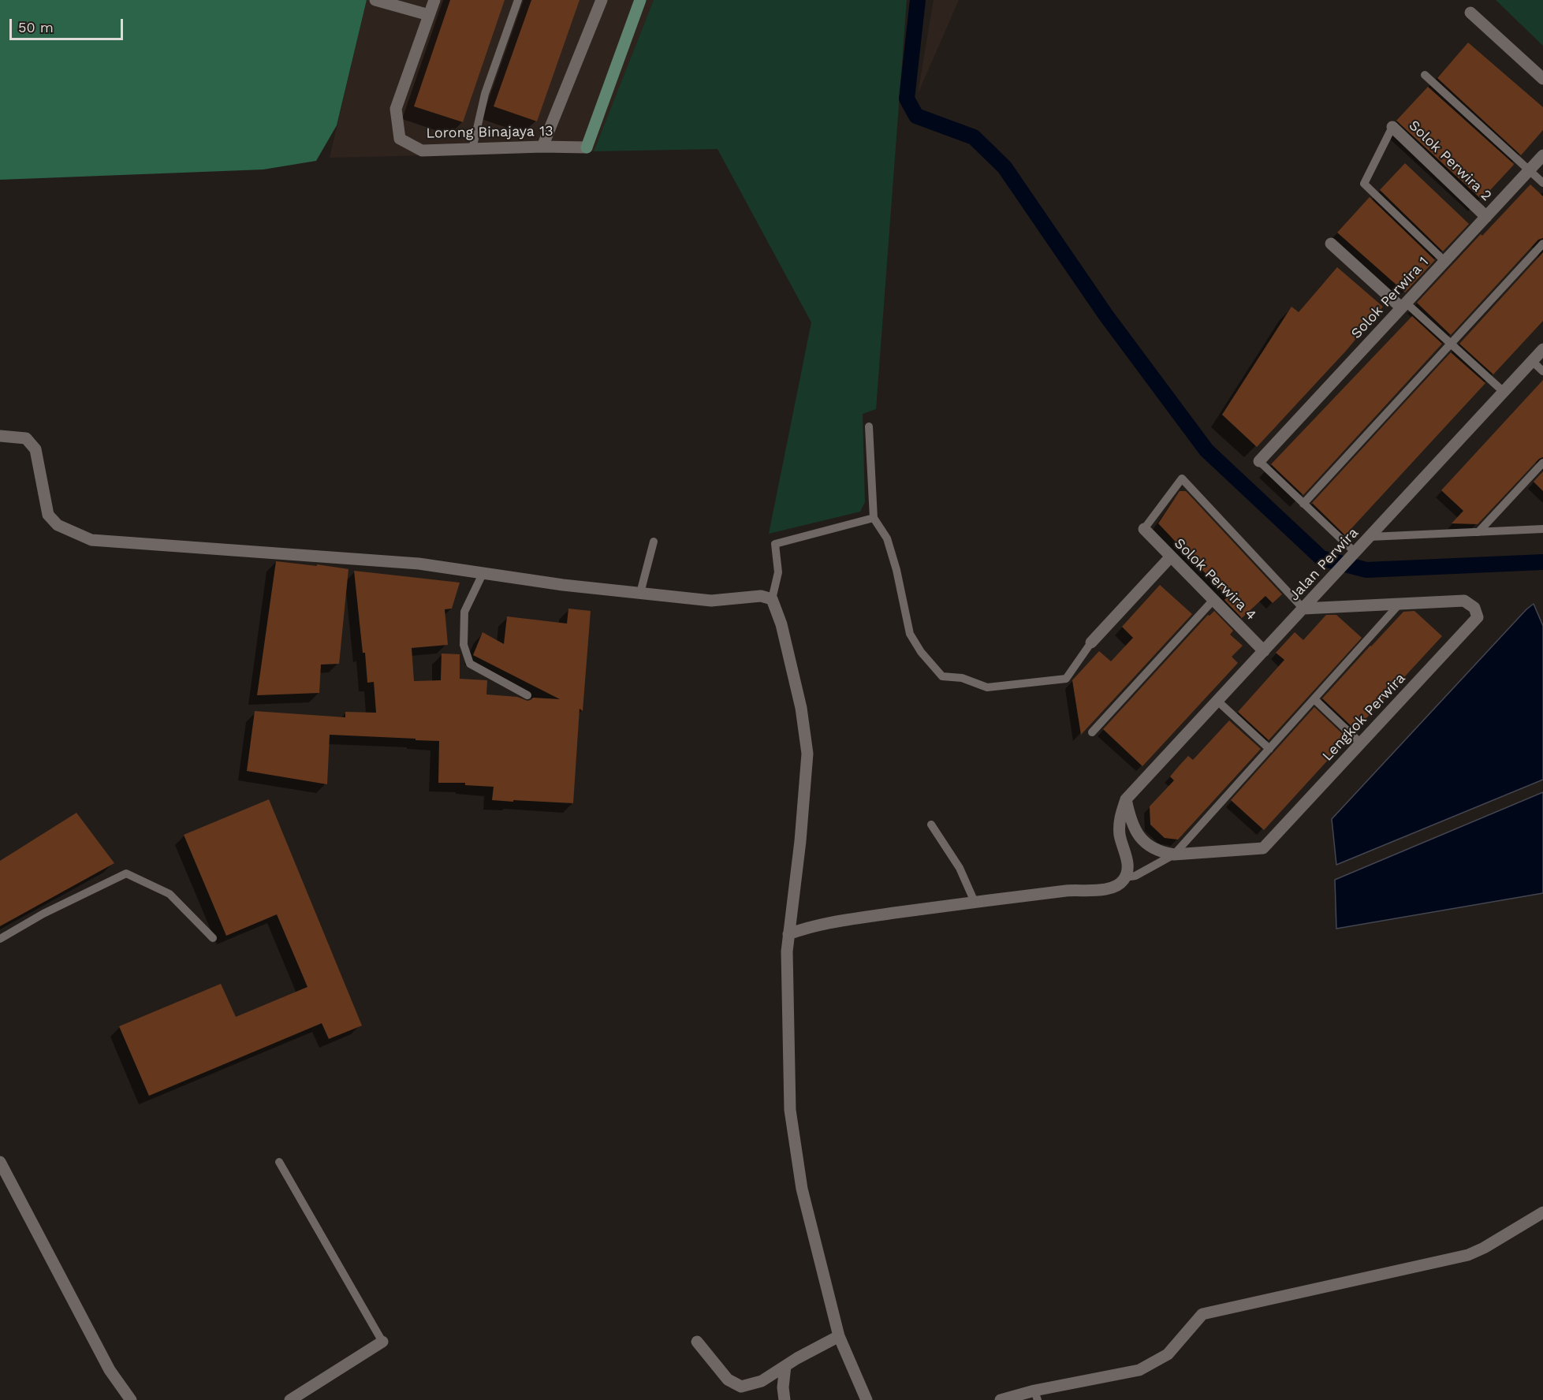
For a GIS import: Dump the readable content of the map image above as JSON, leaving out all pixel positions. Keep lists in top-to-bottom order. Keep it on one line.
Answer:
{"streets":{"street":["Lorong Binajaya 13","Solok Perwira 2","Solok Perwira 1","Jalan Perwira","Solok Perwira 4","Lengkok Perwira"]},"crossings":[["Solok Perwira 2","Solok Perwira 1"],["Jalan Perwira","Solok Perwira 4"],["Jalan Perwira","Lengkok Perwira"]],"scale_bar":"50 m"}
